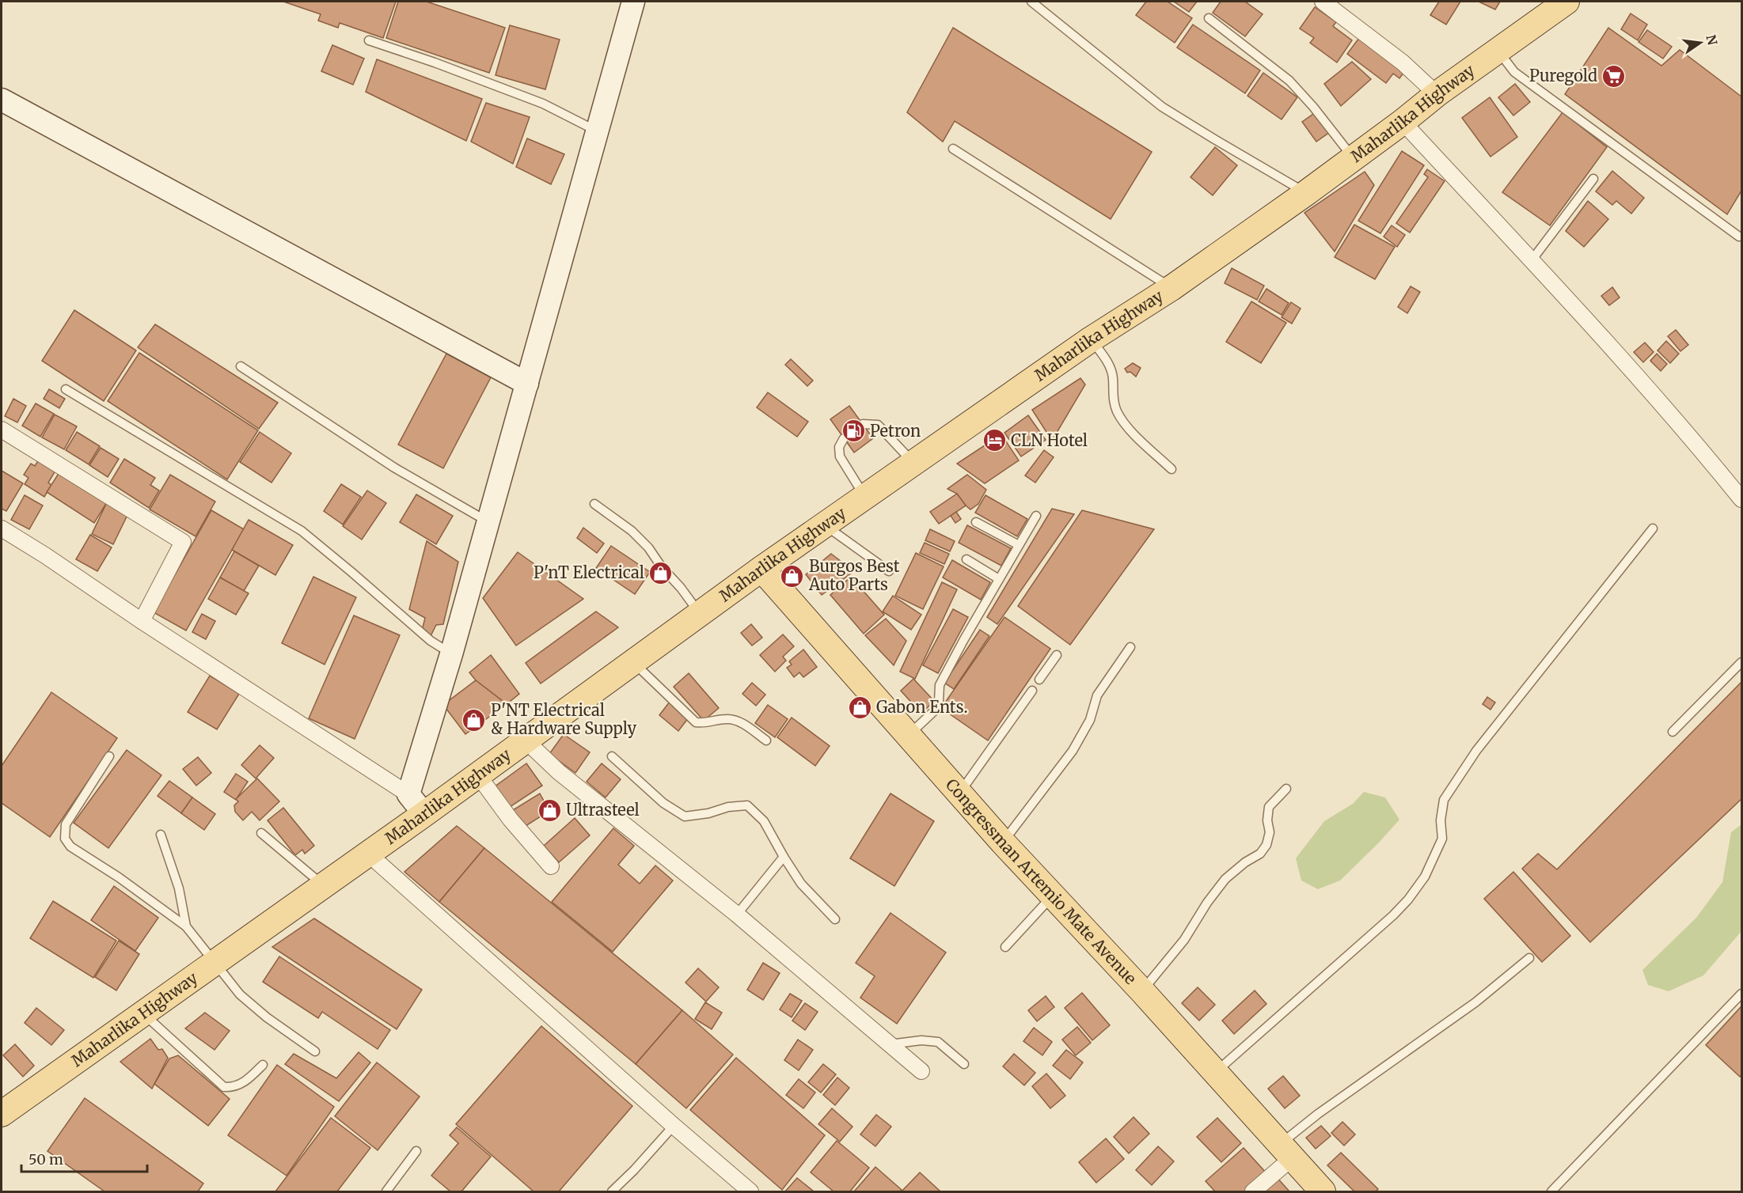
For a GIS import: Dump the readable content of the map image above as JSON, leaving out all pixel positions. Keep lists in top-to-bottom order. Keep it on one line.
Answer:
{"streets":{"main road":["Maharlika Highway","Congressman Artemio Mate Avenue"]},"crossings":[["Maharlika Highway","Congressman Artemio Mate Avenue"]],"places":{"supermarket":["Puregold"],"fuel station":["Petron"],"hotel":["CLN Hotel"],"shop":["P'nT Electrical","Burgos Best Auto Parts","Gabon Ents.","P'NT Electrical & Hardware Supply","Ultrasteel"]},"scale_bar":"50 m","north":"right"}
